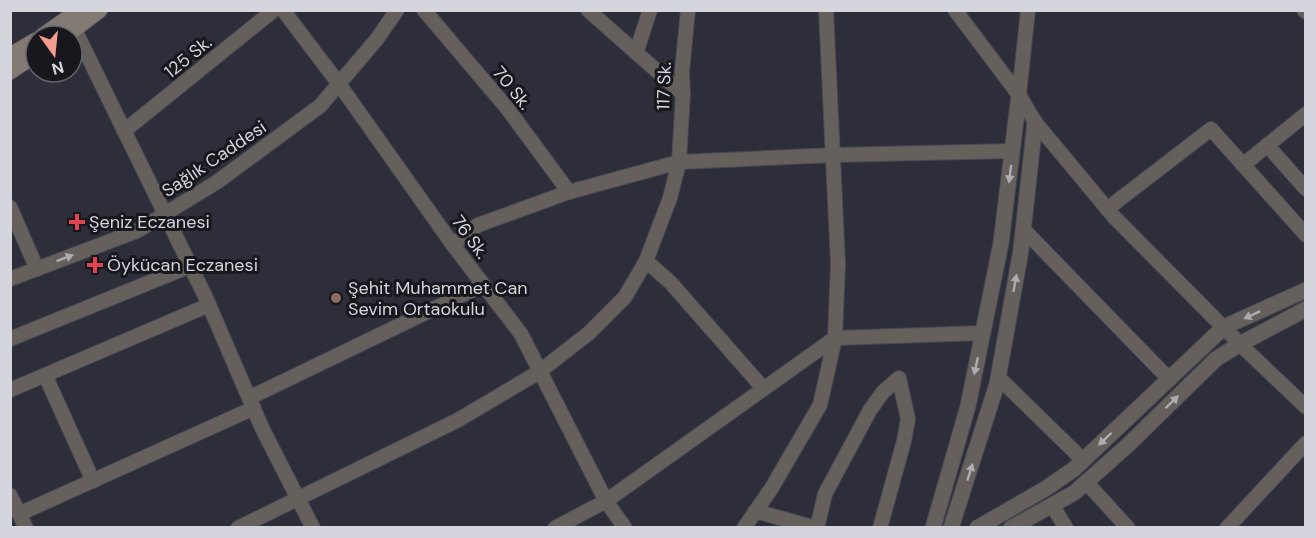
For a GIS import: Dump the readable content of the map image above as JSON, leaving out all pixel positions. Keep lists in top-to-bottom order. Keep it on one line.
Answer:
{"streets":{"street":["125 Sk.","117 Sk.","70 Sk.","Sağlık Caddesi","76 Sk."]},"crossings":[["117 Sk.","76 Sk."],["Sağlık Caddesi","76 Sk."]],"places":{"health":["Şeniz Eczanesi","Öykücan Eczanesi"],"other":["Şehit Muhammet Can Sevim Ortaokulu"]},"north":"bottom"}
